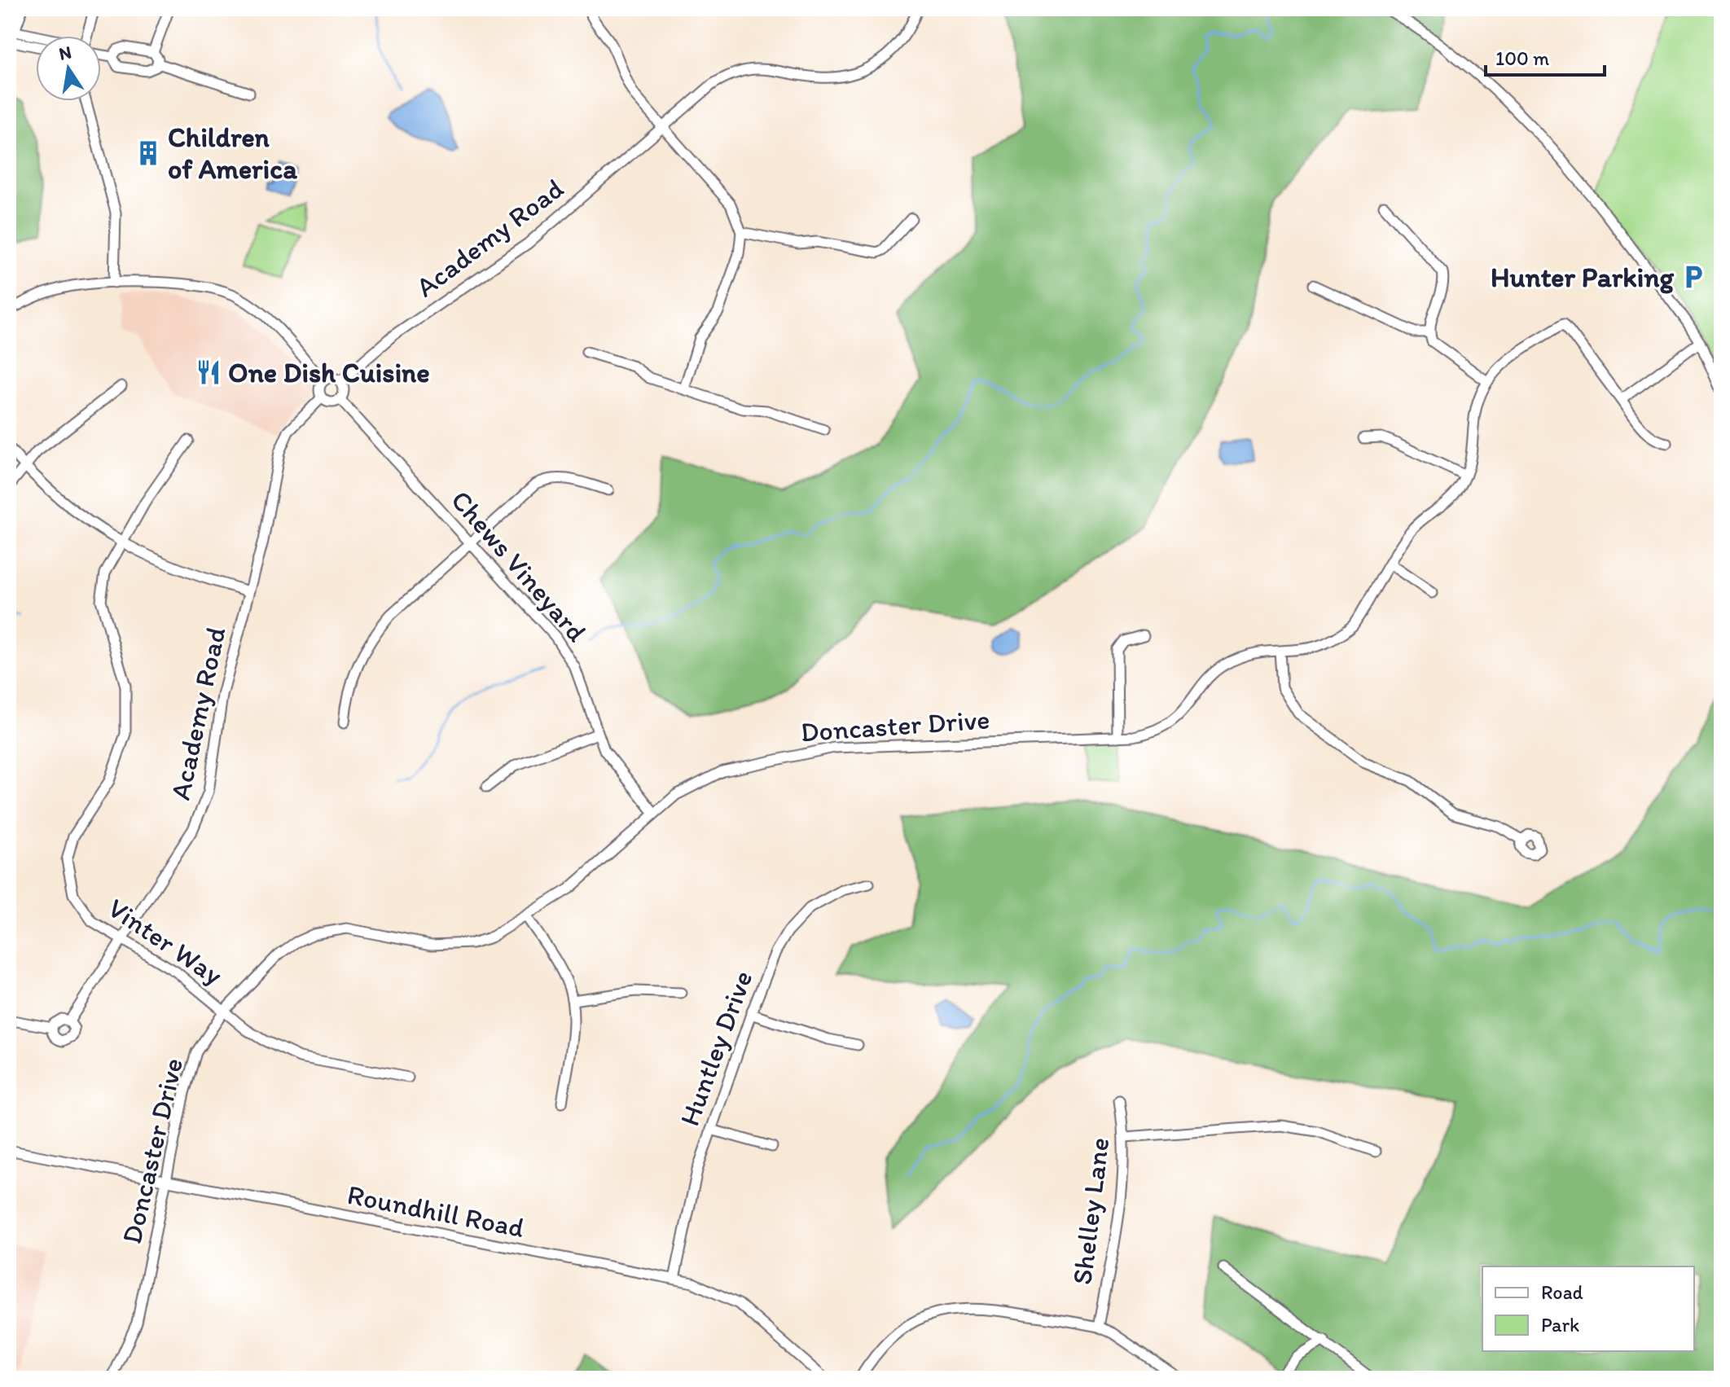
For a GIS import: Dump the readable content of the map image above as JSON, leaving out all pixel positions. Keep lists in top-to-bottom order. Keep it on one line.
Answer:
{"streets":{"street":["Academy Road","Chews Vineyard","Doncaster Drive","Vinter Way","Huntley Drive","Roundhill Road","Shelley Lane"]},"crossings":[["Academy Road","Chews Vineyard"],["Academy Road","Vinter Way"],["Chews Vineyard","Doncaster Drive"],["Doncaster Drive","Vinter Way"],["Doncaster Drive","Roundhill Road"],["Huntley Drive","Roundhill Road"]],"places":{"building":["Children of America"],"parking":["Hunter Parking"],"restaurant":["One Dish Cuisine"]},"legend":["Road","Park"],"scale_bar":"100 m","north":"top"}
